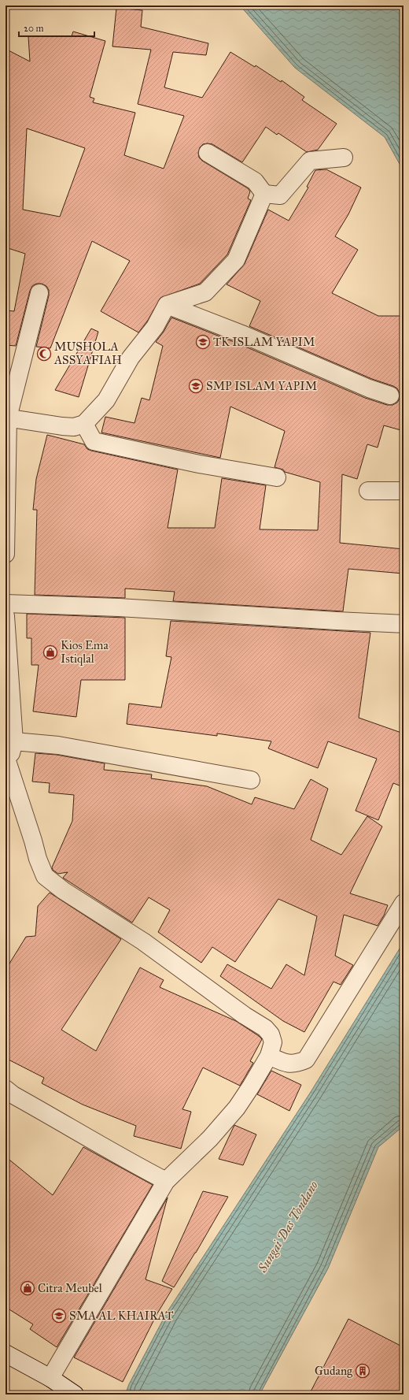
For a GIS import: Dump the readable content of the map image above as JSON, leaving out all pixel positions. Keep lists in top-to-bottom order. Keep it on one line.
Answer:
{"water":["Sungai Das Tondano"],"places":{"school or university":["TK ISLAM YAPIM","SMP ISLAM YAPIM","SMA AL KHAIRAT"],"mosque":["MUSHOLA ASSYAFIAH"],"shop":["Kios Ema Istiqlal","Citra Meubel"],"building":["Gudang"]},"scale_bar":"20 m"}
